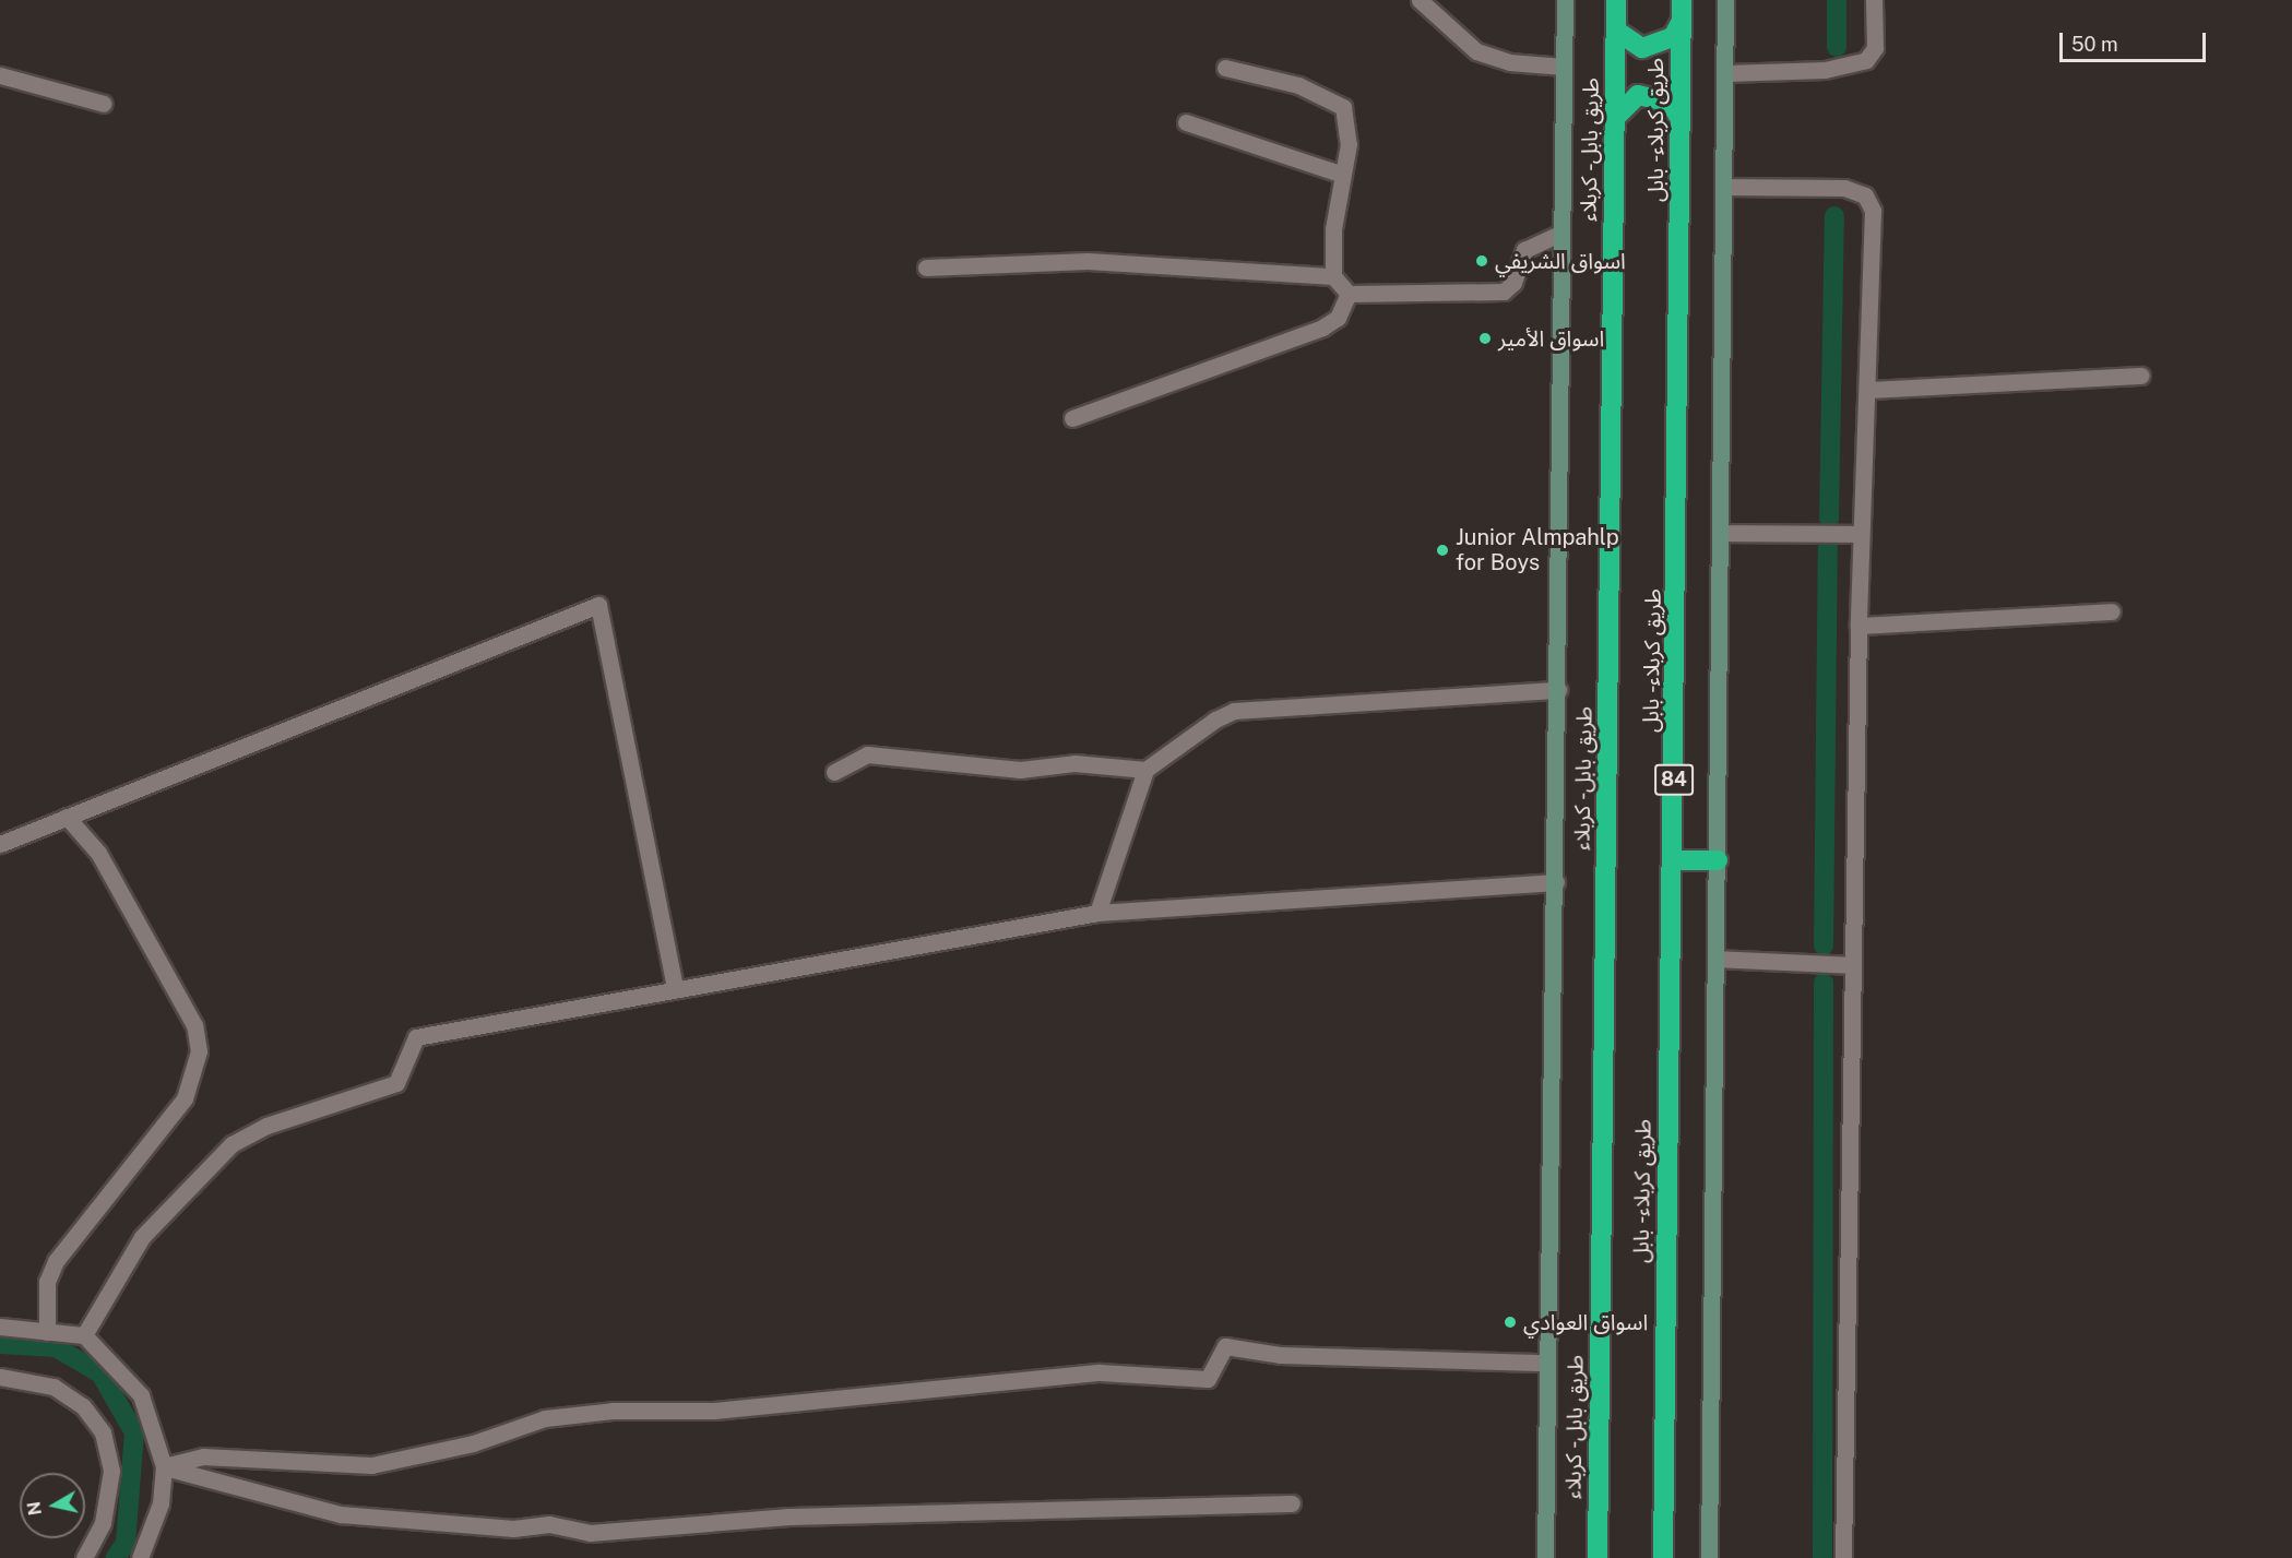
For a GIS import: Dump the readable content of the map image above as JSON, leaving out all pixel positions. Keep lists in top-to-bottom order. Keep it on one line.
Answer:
{"streets":{"highway":["طريق كربلاء - بابل","طريق بابل - كربلاء","84"]},"places":["اسواق الشريفي","اسواق الأمير","Junior Almpahlp for Boys","اسواق العوادي"],"scale_bar":"50 m","north":"left"}
